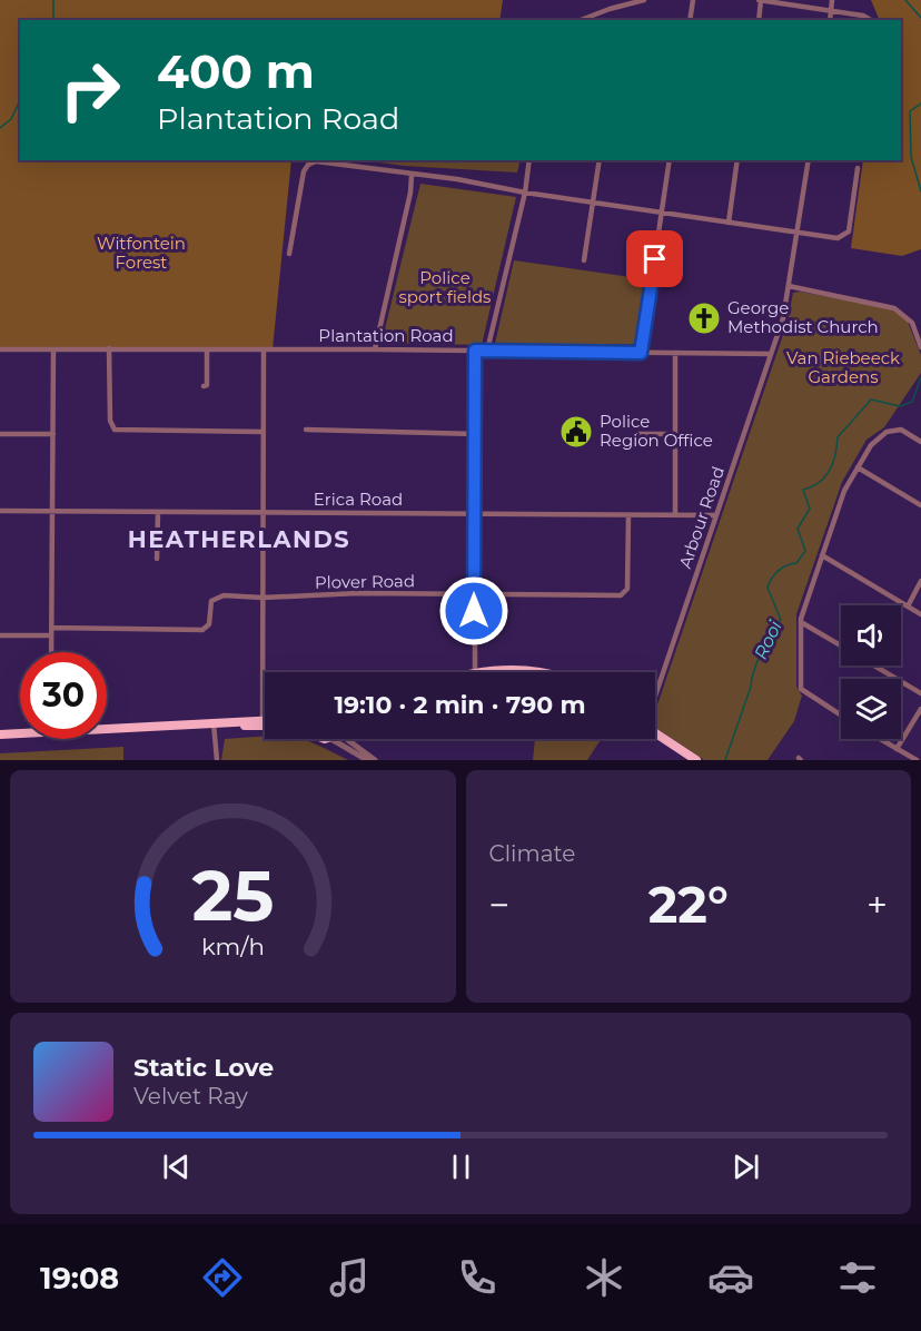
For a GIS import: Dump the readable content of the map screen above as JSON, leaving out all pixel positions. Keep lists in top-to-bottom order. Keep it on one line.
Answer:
{"streets":{"street":["Plantation Road","Erica Road","Arbour Road","Plover Road"]},"crossings":[["Plantation Road","Arbour Road"],["Erica Road","Arbour Road"],["Erica Road","Plover Road"]],"districts":["HEATHERLANDS"],"water":["Rooi"],"parks":["Witfontein Forest","Police sport fields","Van Riebeeck Gardens"],"places":{"church":["George Methodist Church"],"public building":["Police Region Office"]},"page":{"turn":["400 m","Plantation Road"],"limit":"30","trip":"19:10 · 2 min · 790 m","tile":"Climate","heat":["−","22°","+"],"song":["Static Love","Velvet Ray"],"tabs":"19:08","gauge":["25","km/h"]}}
